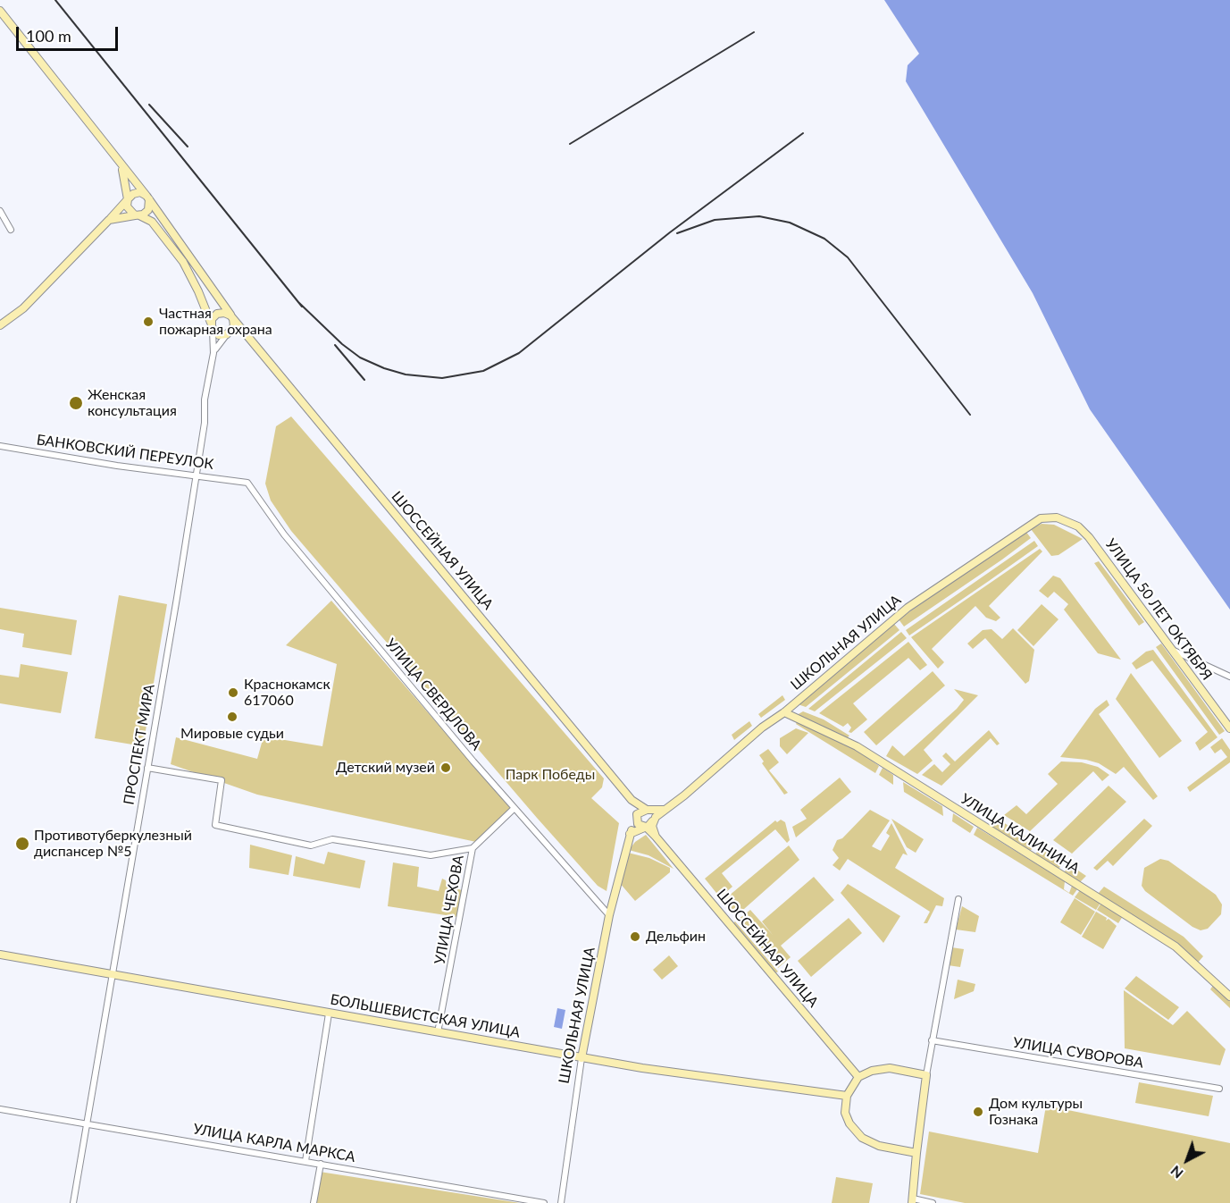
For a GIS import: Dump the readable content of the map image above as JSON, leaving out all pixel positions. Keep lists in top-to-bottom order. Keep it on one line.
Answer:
{"streets":{"street":["БАНКОВСКИЙ ПЕРЕУЛОК","ШОССЕЙНАЯ УЛИЦА","УЛИЦА 50 ЛЕТ ОКТЯБРЯ","ШКОЛЬНАЯ УЛИЦА","УЛИЦА СВЕРДЛОВА","ПРОСПЕКТ МИРА","УЛИЦА КАЛИНИНА","УЛИЦА ЧЕХОВА","БОЛЬШЕВИСТСКАЯ УЛИЦА","УЛИЦА СУВОРОВА","УЛИЦА КАРЛА МАРКСА"]},"crossings":[["БАНКОВСКИЙ ПЕРЕУЛОК","УЛИЦА СВЕРДЛОВА"],["БАНКОВСКИЙ ПЕРЕУЛОК","ПРОСПЕКТ МИРА"],["ШОССЕЙНАЯ УЛИЦА","ШКОЛЬНАЯ УЛИЦА"],["ШОССЕЙНАЯ УЛИЦА","ПРОСПЕКТ МИРА"],["ШОССЕЙНАЯ УЛИЦА","БОЛЬШЕВИСТСКАЯ УЛИЦА"],["УЛИЦА 50 ЛЕТ ОКТЯБРЯ","ШКОЛЬНАЯ УЛИЦА"],["ШКОЛЬНАЯ УЛИЦА","УЛИЦА СВЕРДЛОВА"],["ШКОЛЬНАЯ УЛИЦА","УЛИЦА КАЛИНИНА"],["ШКОЛЬНАЯ УЛИЦА","БОЛЬШЕВИСТСКАЯ УЛИЦА"],["УЛИЦА СВЕРДЛОВА","УЛИЦА ЧЕХОВА"],["ПРОСПЕКТ МИРА","БОЛЬШЕВИСТСКАЯ УЛИЦА"],["ПРОСПЕКТ МИРА","УЛИЦА КАРЛА МАРКСА"],["УЛИЦА ЧЕХОВА","БОЛЬШЕВИСТСКАЯ УЛИЦА"]],"parks":["Парк Победы"],"places":["Частная пожарная охрана","Женская консультация","Краснокамск 617060","Мировые судьи","Детский музей","Противотуберкулезный диспансер №5","Дельфин","Дом культуры Гознака"],"scale_bar":"100 m","north":"bottom left"}
